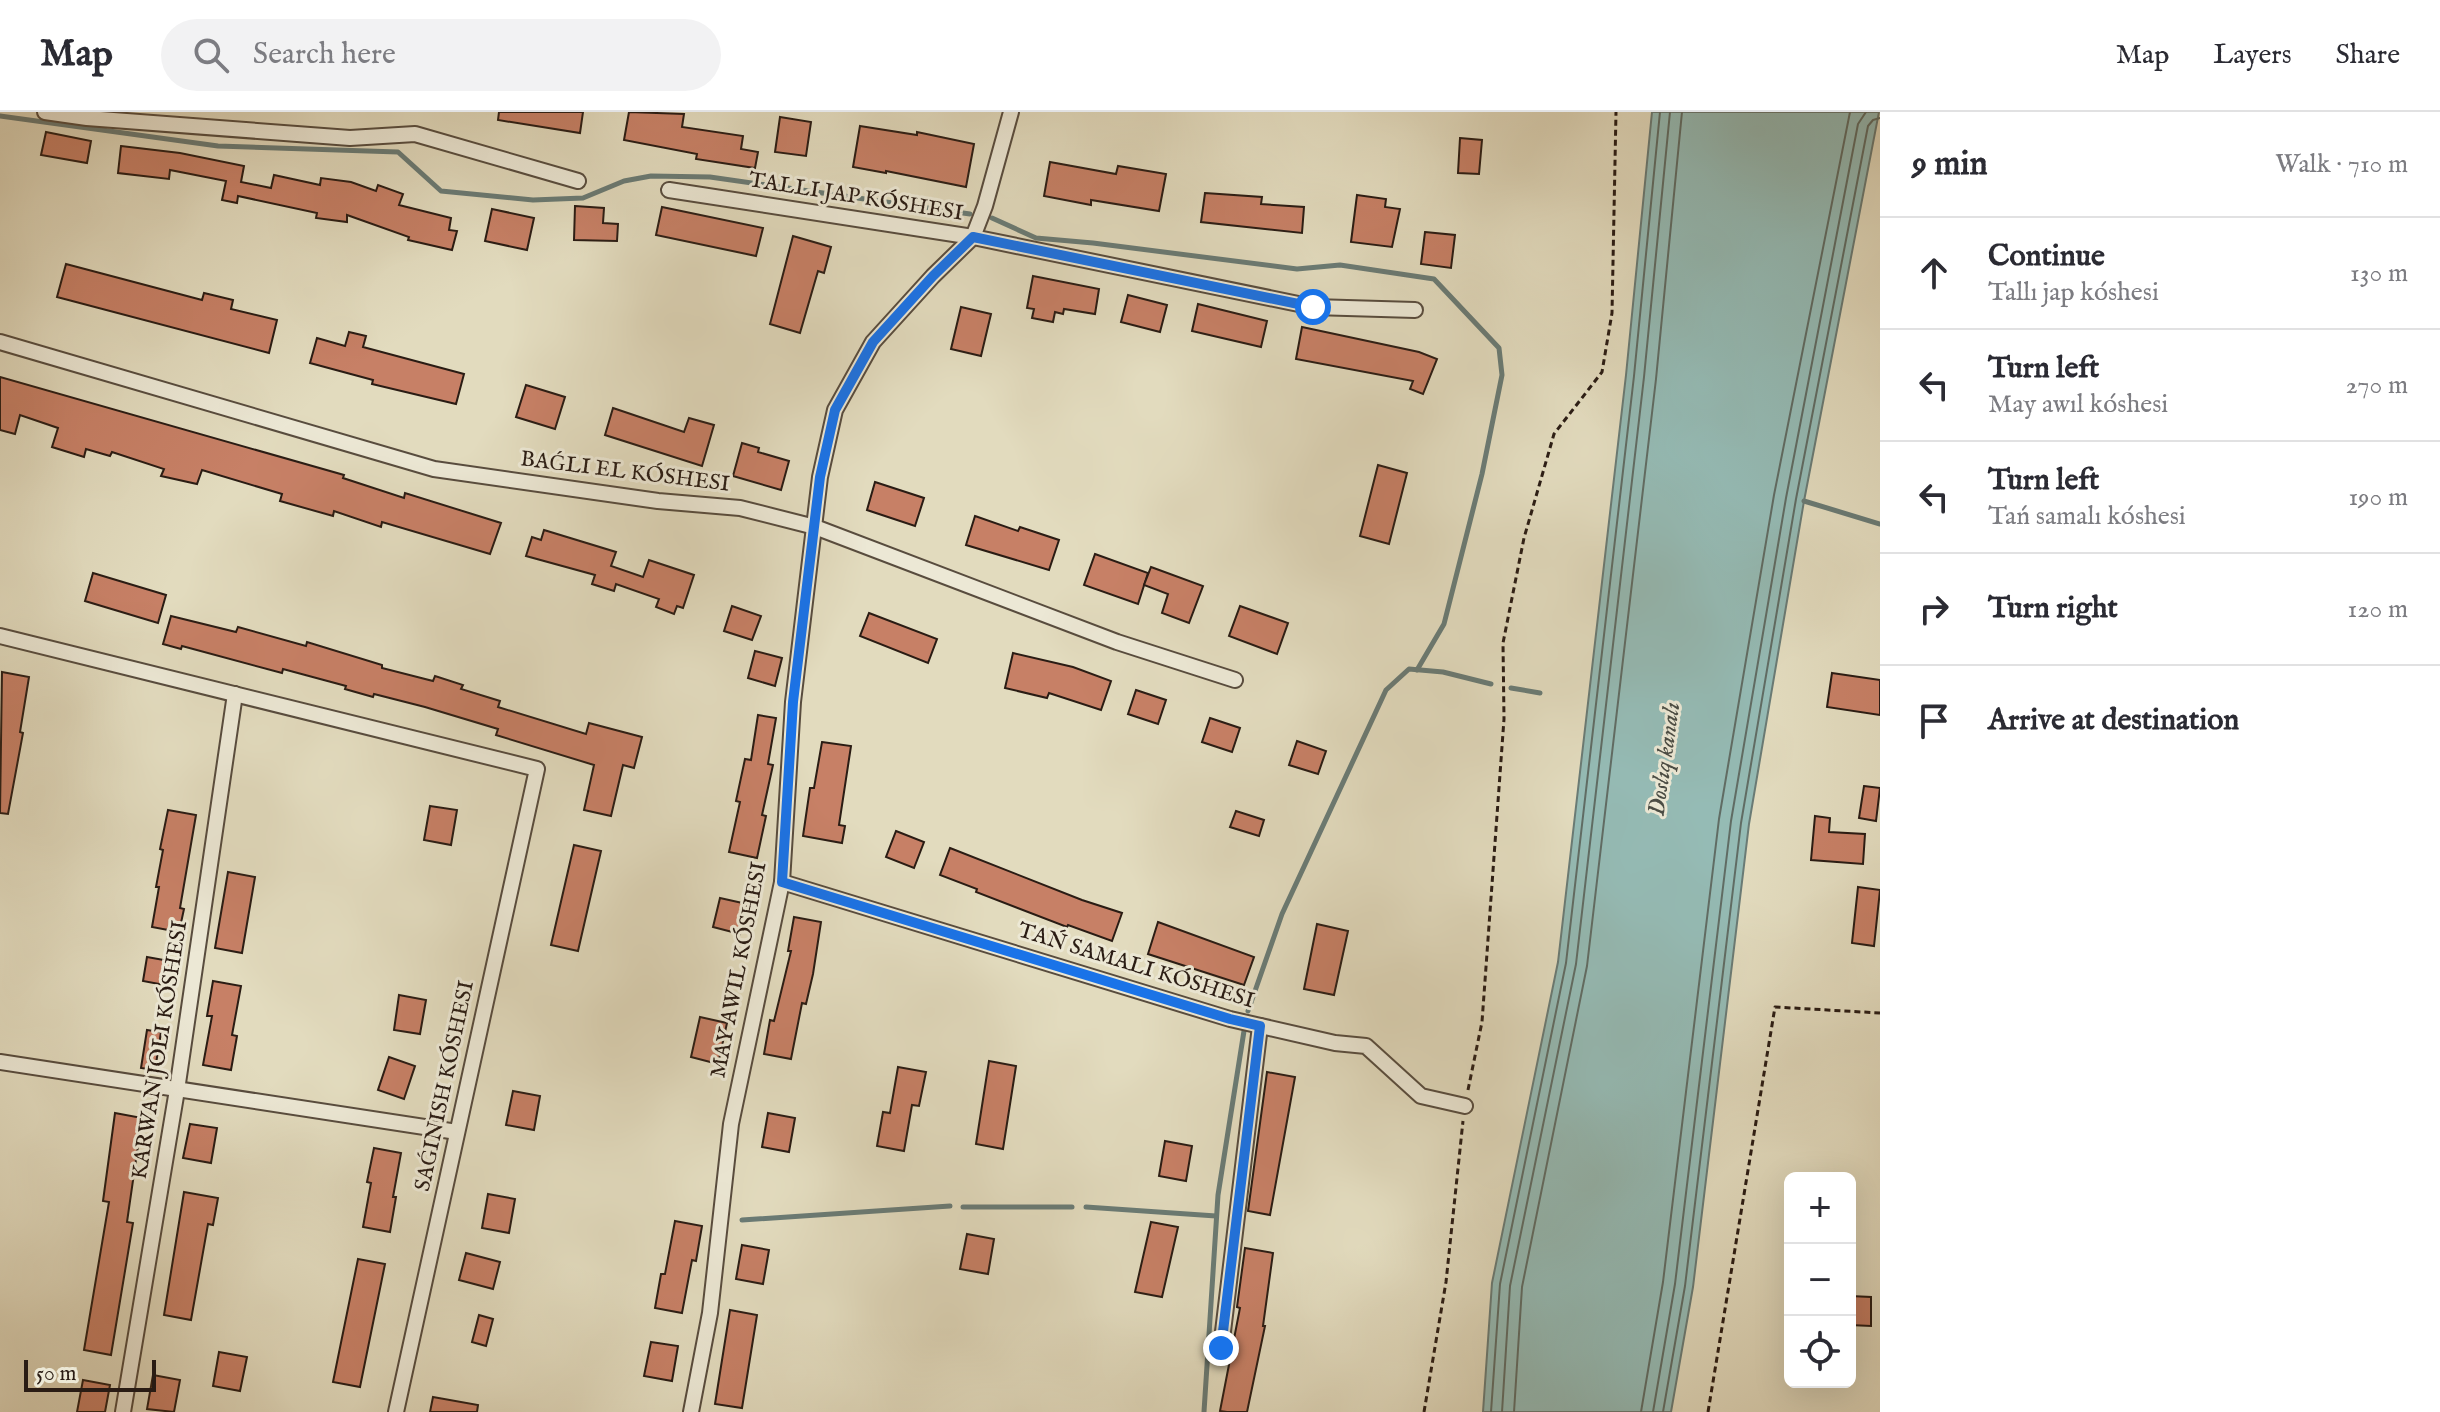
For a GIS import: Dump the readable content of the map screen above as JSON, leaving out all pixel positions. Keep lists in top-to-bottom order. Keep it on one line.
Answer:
{"water":["Doslıq kanalı"],"scale_bar":"50 m","page":{"header":"Map","search":"Search here","nav":["Map","Layers","Share"],"heading":["9 min","Walk · 710 m"],"list":[["Continue","Tallı jap kóshesi","130 m"],["Turn left","May awıl kóshesi","270 m"],["Turn left","Tań samalı kóshesi","190 m"],["Turn right","120 m"],"Arrive at destination"],"map_buttons":["+","−"],"scale":"50 m"}}
